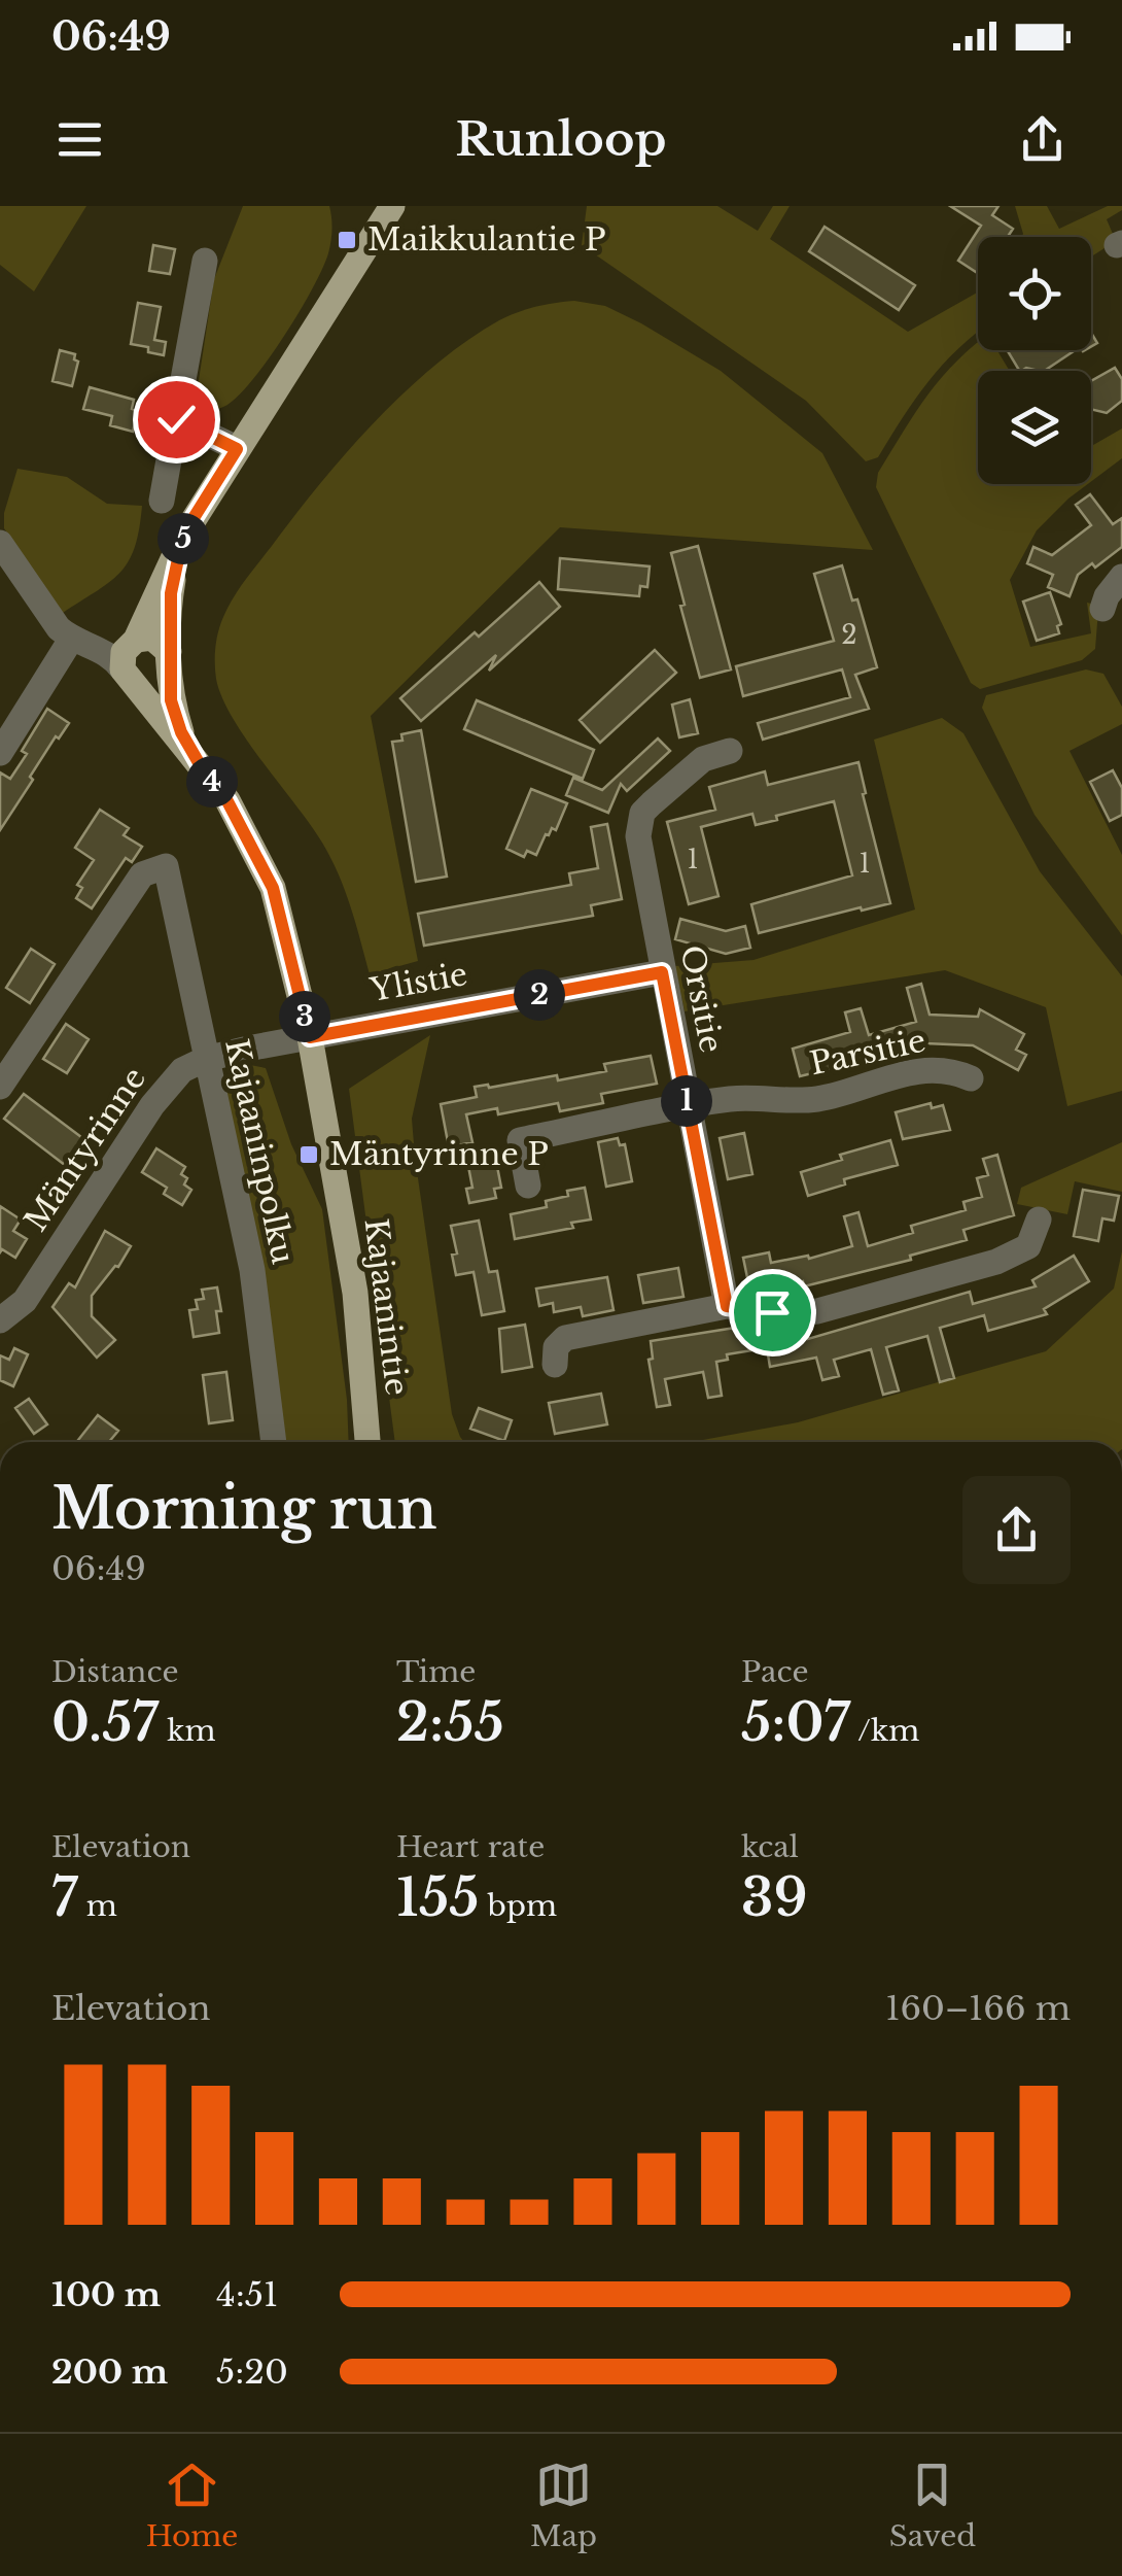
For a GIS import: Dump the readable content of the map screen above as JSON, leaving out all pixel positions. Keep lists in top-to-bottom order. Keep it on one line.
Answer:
{"streets":{"main road":["Kajaanintie"],"street":["Ylistie","Orsitie","Parsitie","Mäntyrinne","Kajaaninpolku"]},"crossings":[["Ylistie","Orsitie"],["Ylistie","Mäntyrinne"],["Ylistie","Kajaanintie"],["Orsitie","Parsitie"],["Mäntyrinne","Kajaaninpolku"],["Mäntyrinne","Kajaanintie"]],"places":{"transit":["Maikkulantie P","Mäntyrinne P"]},"house_numbers":["2","1","1"],"page":{"status":"06:49","header":"Runloop","pins":["5","4","2","3","1"],"heading":["Morning run","06:49"],"stats":[["Distance","0.57 km"],["Time","2:55"],["Pace","5:07 /km"],["Elevation","7 m"],["Heart rate","155 bpm"],["kcal","39"]],"chart":["Elevation","160–166 m"],"list":[{"name":"100 m","note":"4:51"},{"name":"200 m","note":"5:20"}],"tabs":["Home","Map","Saved"]}}
